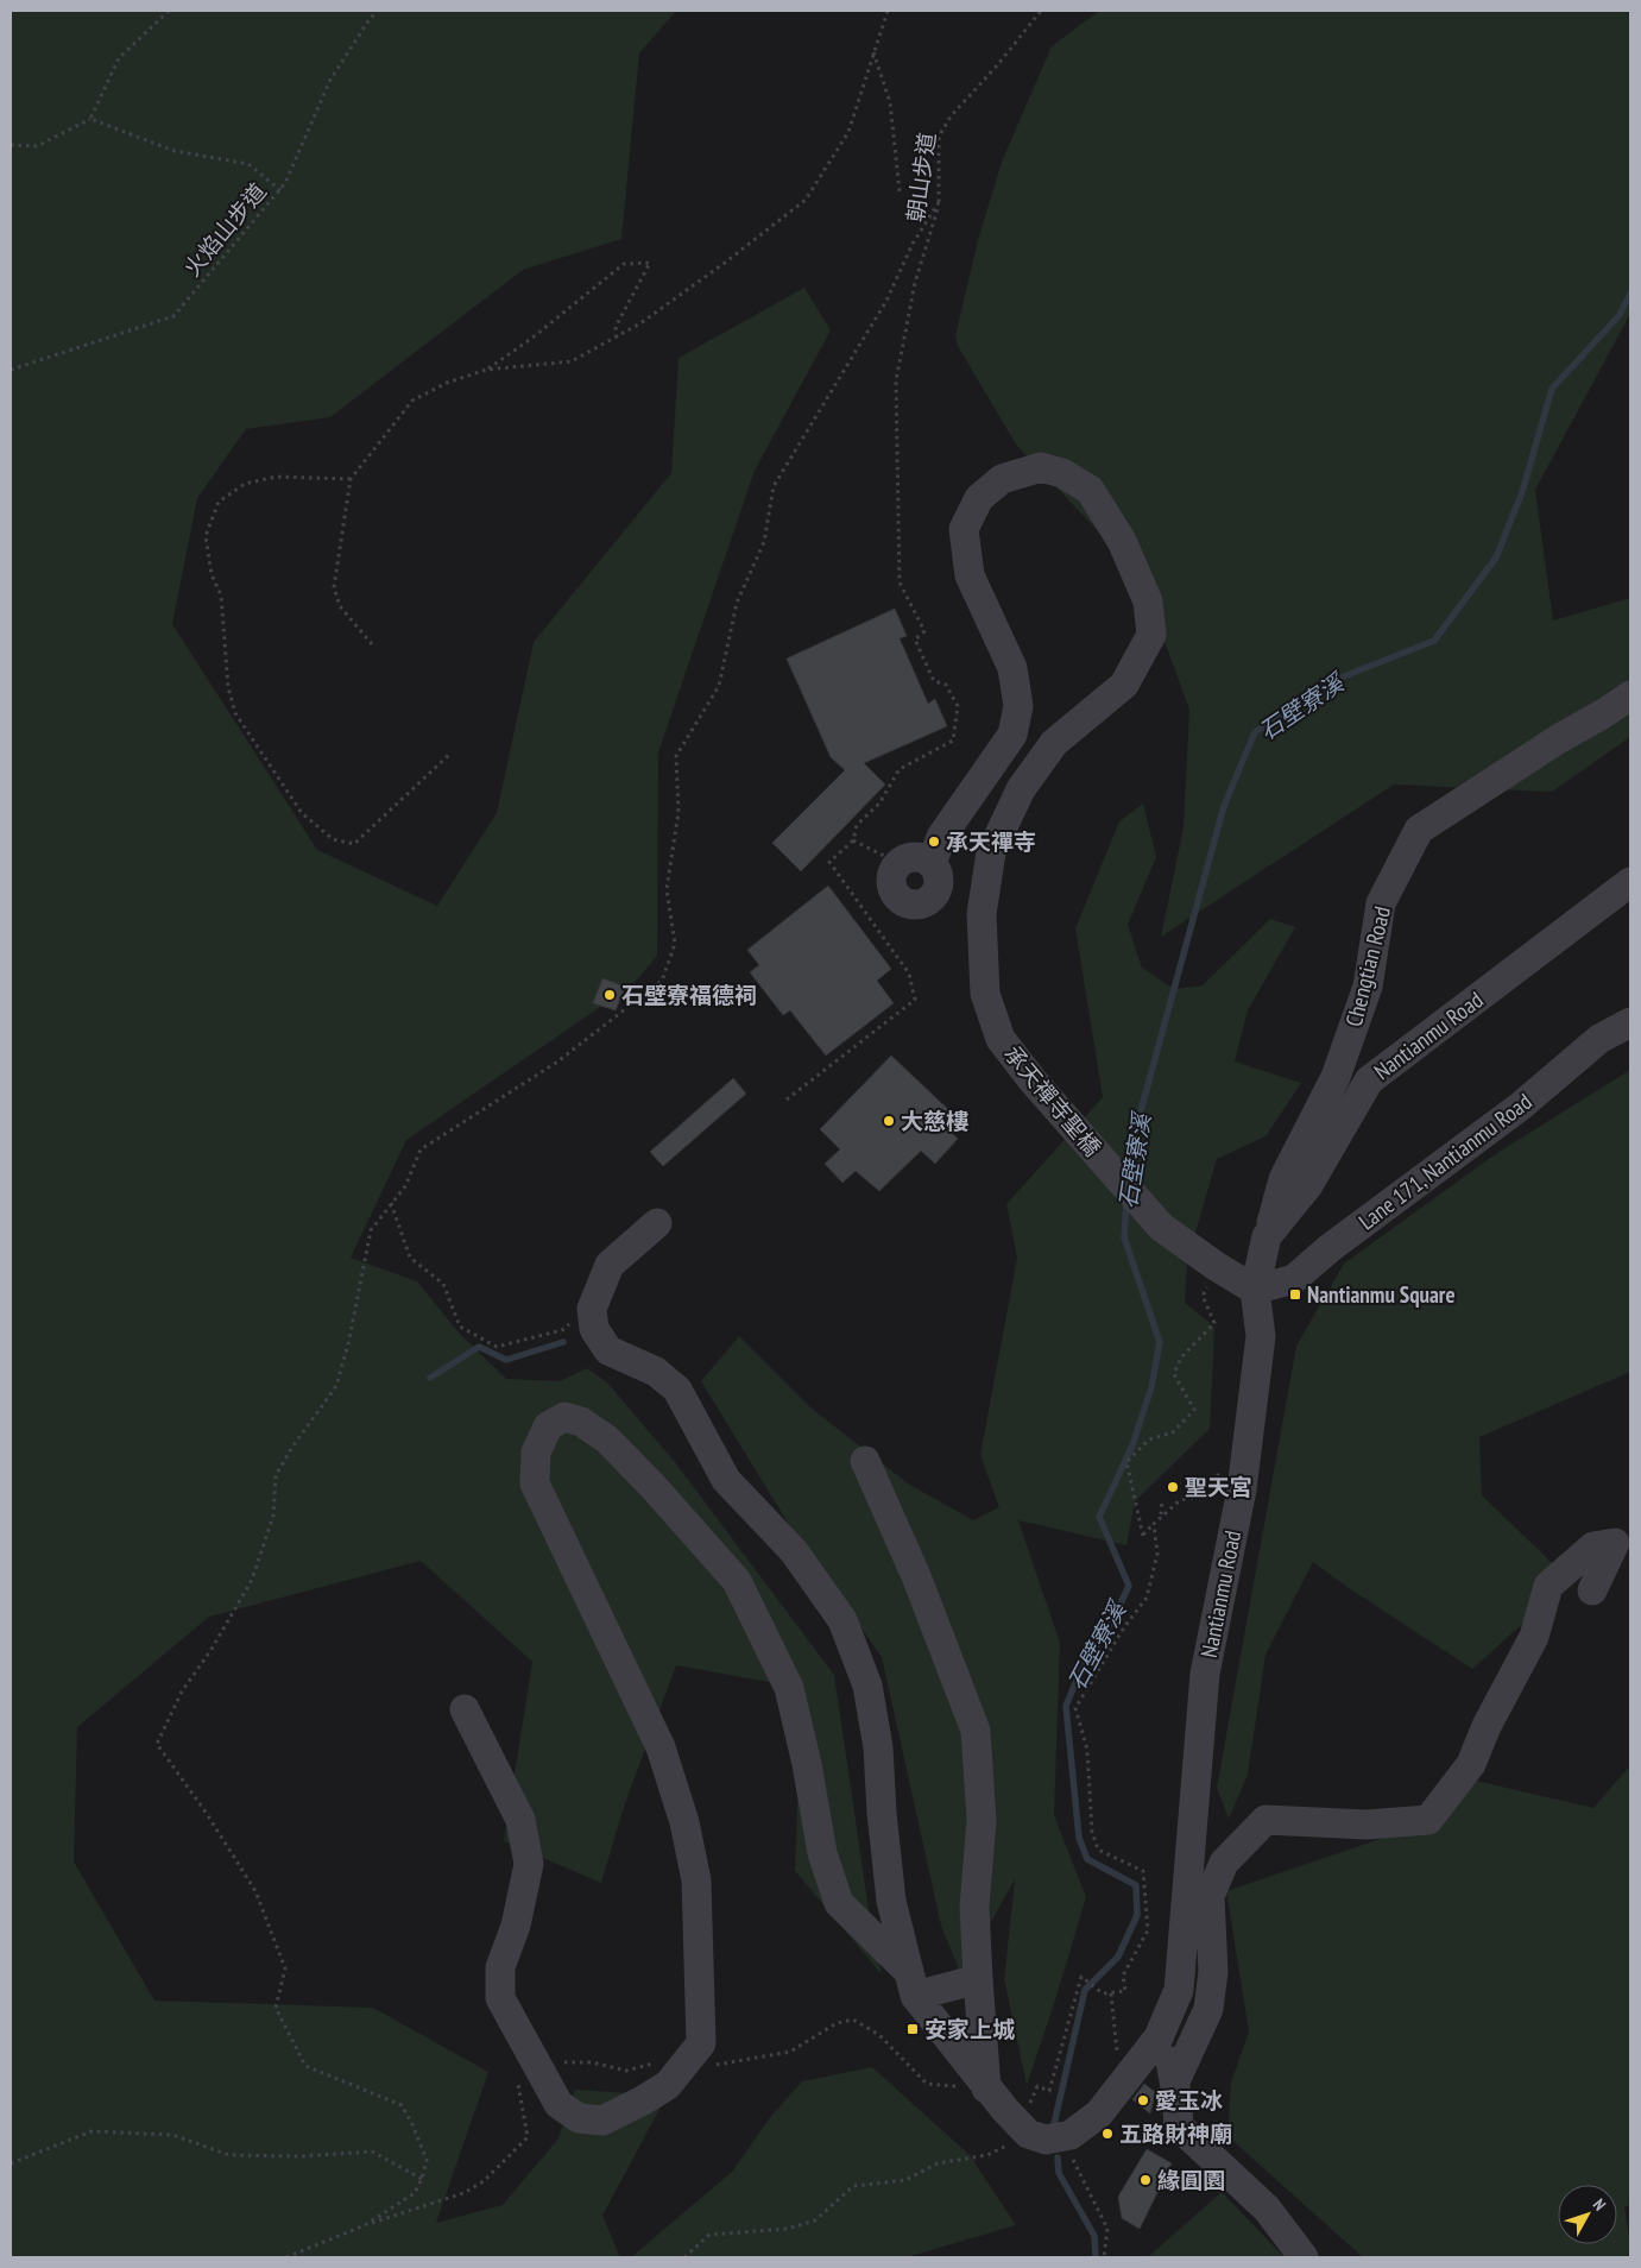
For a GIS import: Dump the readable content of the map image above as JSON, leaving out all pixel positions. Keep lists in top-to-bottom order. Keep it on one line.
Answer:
{"streets":{"street":["Chengtian Road","Nantianmu Road","承天禪寺聖橋","Lane 171, Nantianmu Road"],"path":["朝山步道","火焰山步道"]},"crossings":[["Chengtian Road","Nantianmu Road"],["Nantianmu Road","承天禪寺聖橋"],["Nantianmu Road","Lane 171, Nantianmu Road"],["承天禪寺聖橋","Lane 171, Nantianmu Road"]],"water":["石壁寮溪"],"places":{"other":["承天禪寺","石壁寮福德祠","大慈樓","聖天宮","愛玉冰","五路財神廟","緣圓園"],"transit":["Nantianmu Square","安家上城"]},"north":"top right"}
